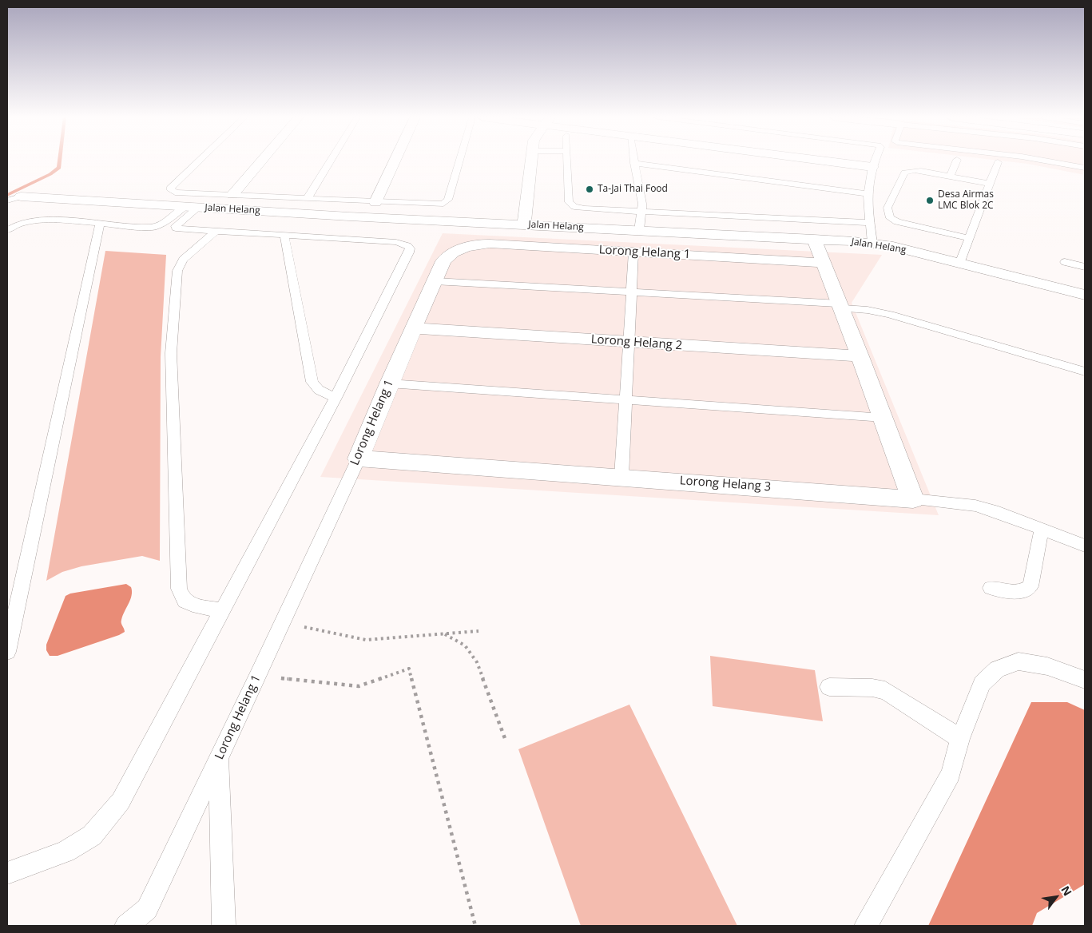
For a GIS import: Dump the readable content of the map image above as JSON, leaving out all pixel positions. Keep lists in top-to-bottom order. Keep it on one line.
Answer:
{"streets":{"street":["Jalan Helang","Lorong Helang 1","Lorong Helang 2","Lorong Helang 3"]},"crossings":[["Lorong Helang 1","Lorong Helang 2"],["Lorong Helang 1","Lorong Helang 3"]],"places":["Ta-Jai Thai Food","Desa Airmas LMC Blok 2C"],"north":"top right"}
